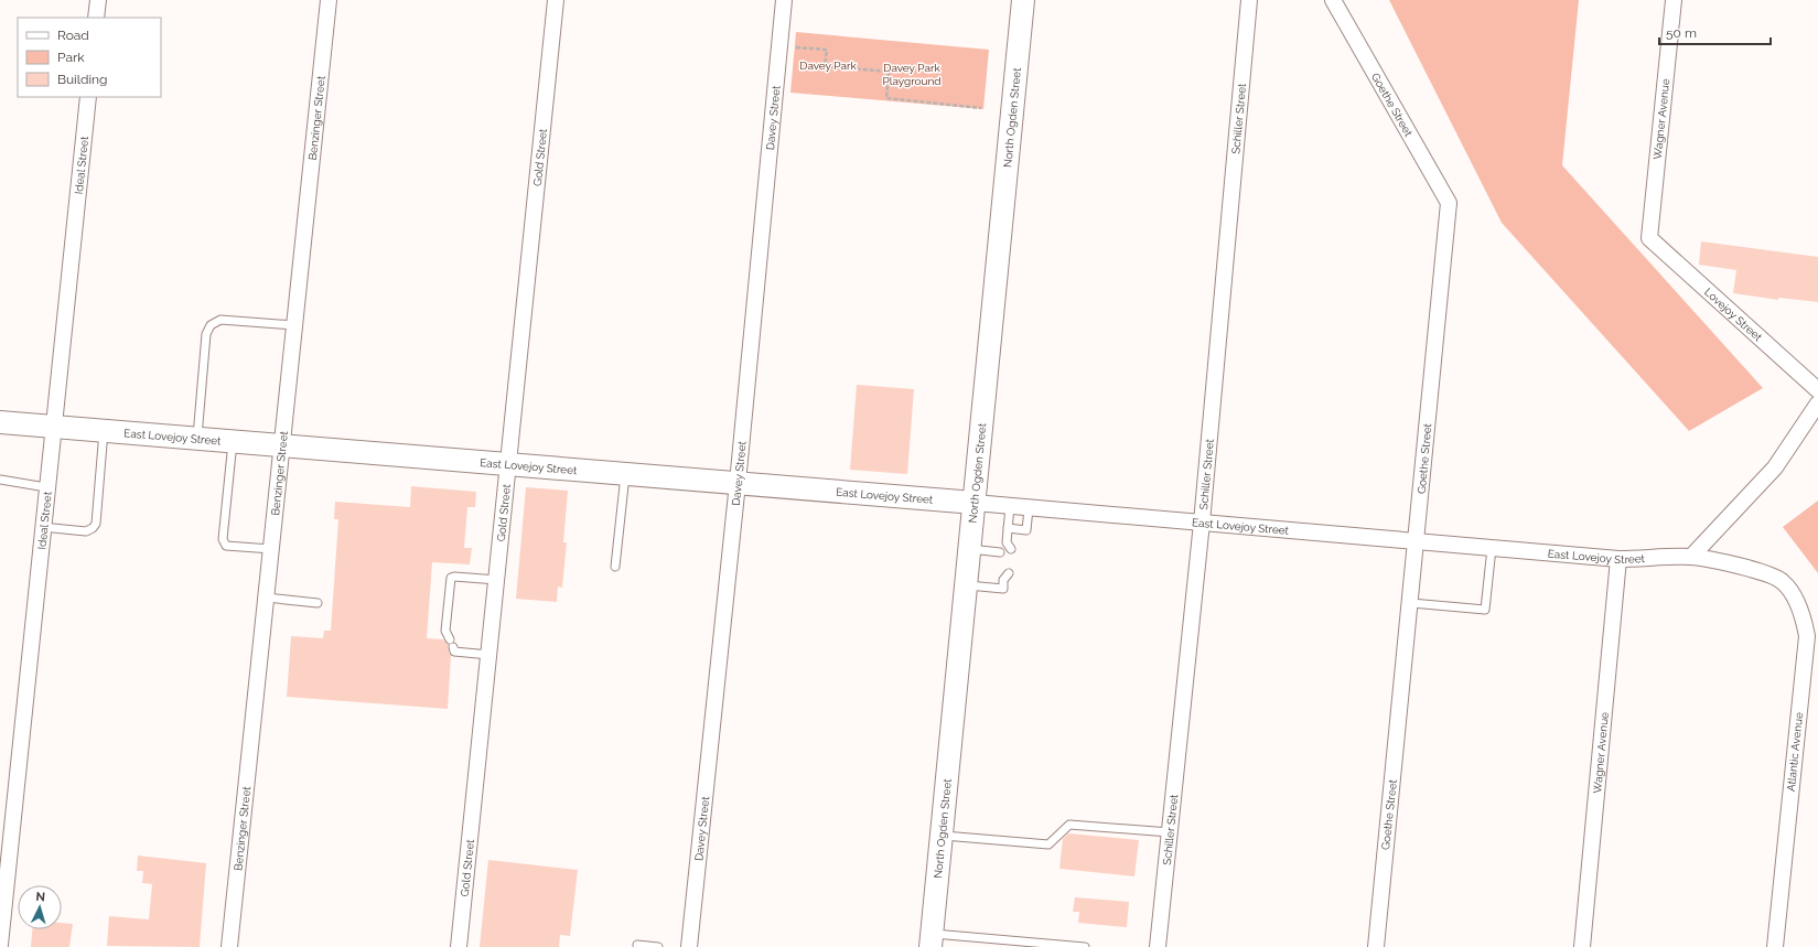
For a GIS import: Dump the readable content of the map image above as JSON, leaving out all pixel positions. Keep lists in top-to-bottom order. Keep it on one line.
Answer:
{"streets":{"street":["Goethe Street","Benzinger Street","Davey Street","North Ogden Street","Schiller Street","Wagner Avenue","Gold Street","Ideal Street","Lovejoy Street","East Lovejoy Street","Atlantic Avenue"]},"crossings":[["Goethe Street","East Lovejoy Street"],["Benzinger Street","East Lovejoy Street"],["Davey Street","East Lovejoy Street"],["North Ogden Street","East Lovejoy Street"],["Schiller Street","East Lovejoy Street"],["Wagner Avenue","Lovejoy Street"],["Wagner Avenue","East Lovejoy Street"],["Gold Street","East Lovejoy Street"],["Ideal Street","East Lovejoy Street"],["East Lovejoy Street","Atlantic Avenue"]],"parks":["Davey Park","Davey Park Playground"],"legend":["Road","Park","Building"],"scale_bar":"50 m","north":"top"}
